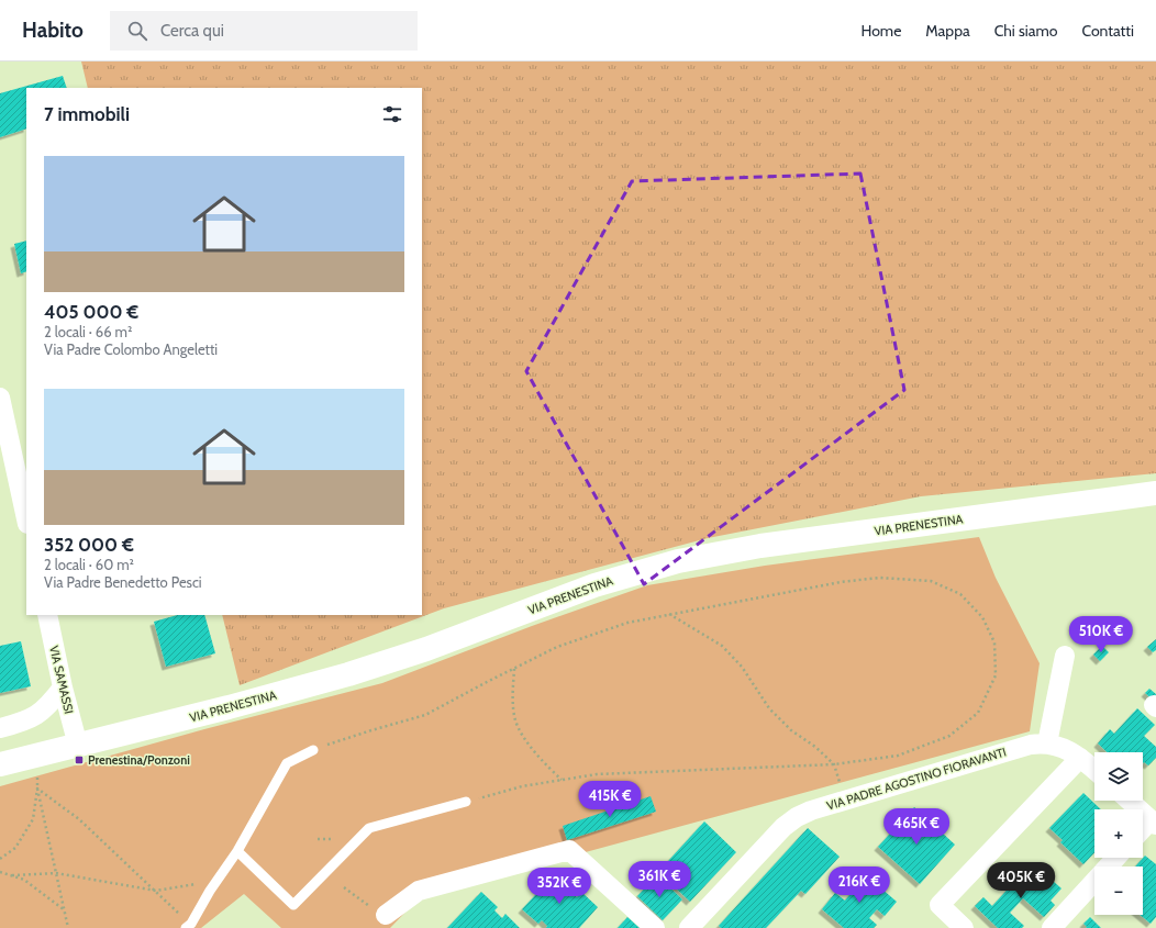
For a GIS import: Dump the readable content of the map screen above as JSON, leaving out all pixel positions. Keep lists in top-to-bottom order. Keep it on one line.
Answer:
{"streets":{"main road":["VIA PRENESTINA"],"street":["VIA SAMASSI","VIA PADRE AGOSTINO FIORAVANTI"]},"crossings":[["VIA PRENESTINA","VIA SAMASSI"]],"places":{"transit":["Prenestina/Ponzoni"]},"page":{"header":"Habito","search":"Cerca qui","nav":["Home","Mappa","Chi siamo","Contatti"],"heading":"7 immobili","list":[{"name":"405 000 €","note":"2 locali · 66 m² · Via Padre Colombo Angeletti"},{"name":"352 000 €","note":"2 locali · 60 m² · Via Padre Benedetto Pesci"}],"price":["510K €","415K €","465K €","361K €","405K €","216K €","352K €"],"map_buttons":["+","−"]}}
